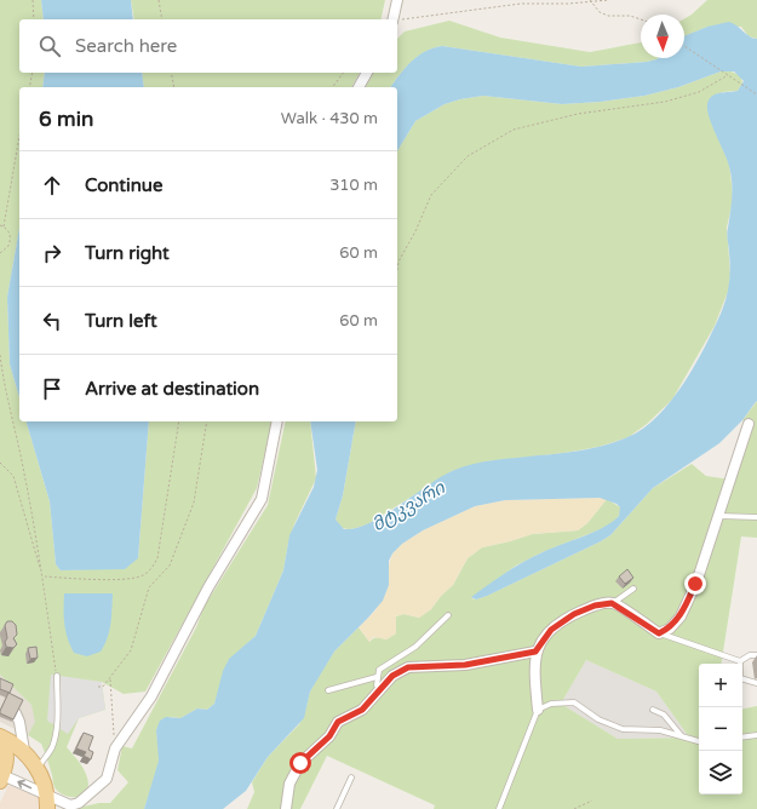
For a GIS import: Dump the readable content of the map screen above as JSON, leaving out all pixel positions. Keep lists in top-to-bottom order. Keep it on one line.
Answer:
{"water":["მტკვარი"],"north":"bottom","page":{"search":"Search here","heading":["6 min","Walk · 430 m"],"list":[["Continue","310 m"],["Turn right","60 m"],["Turn left","60 m"],"Arrive at destination"],"map_buttons":["+","−"]}}
